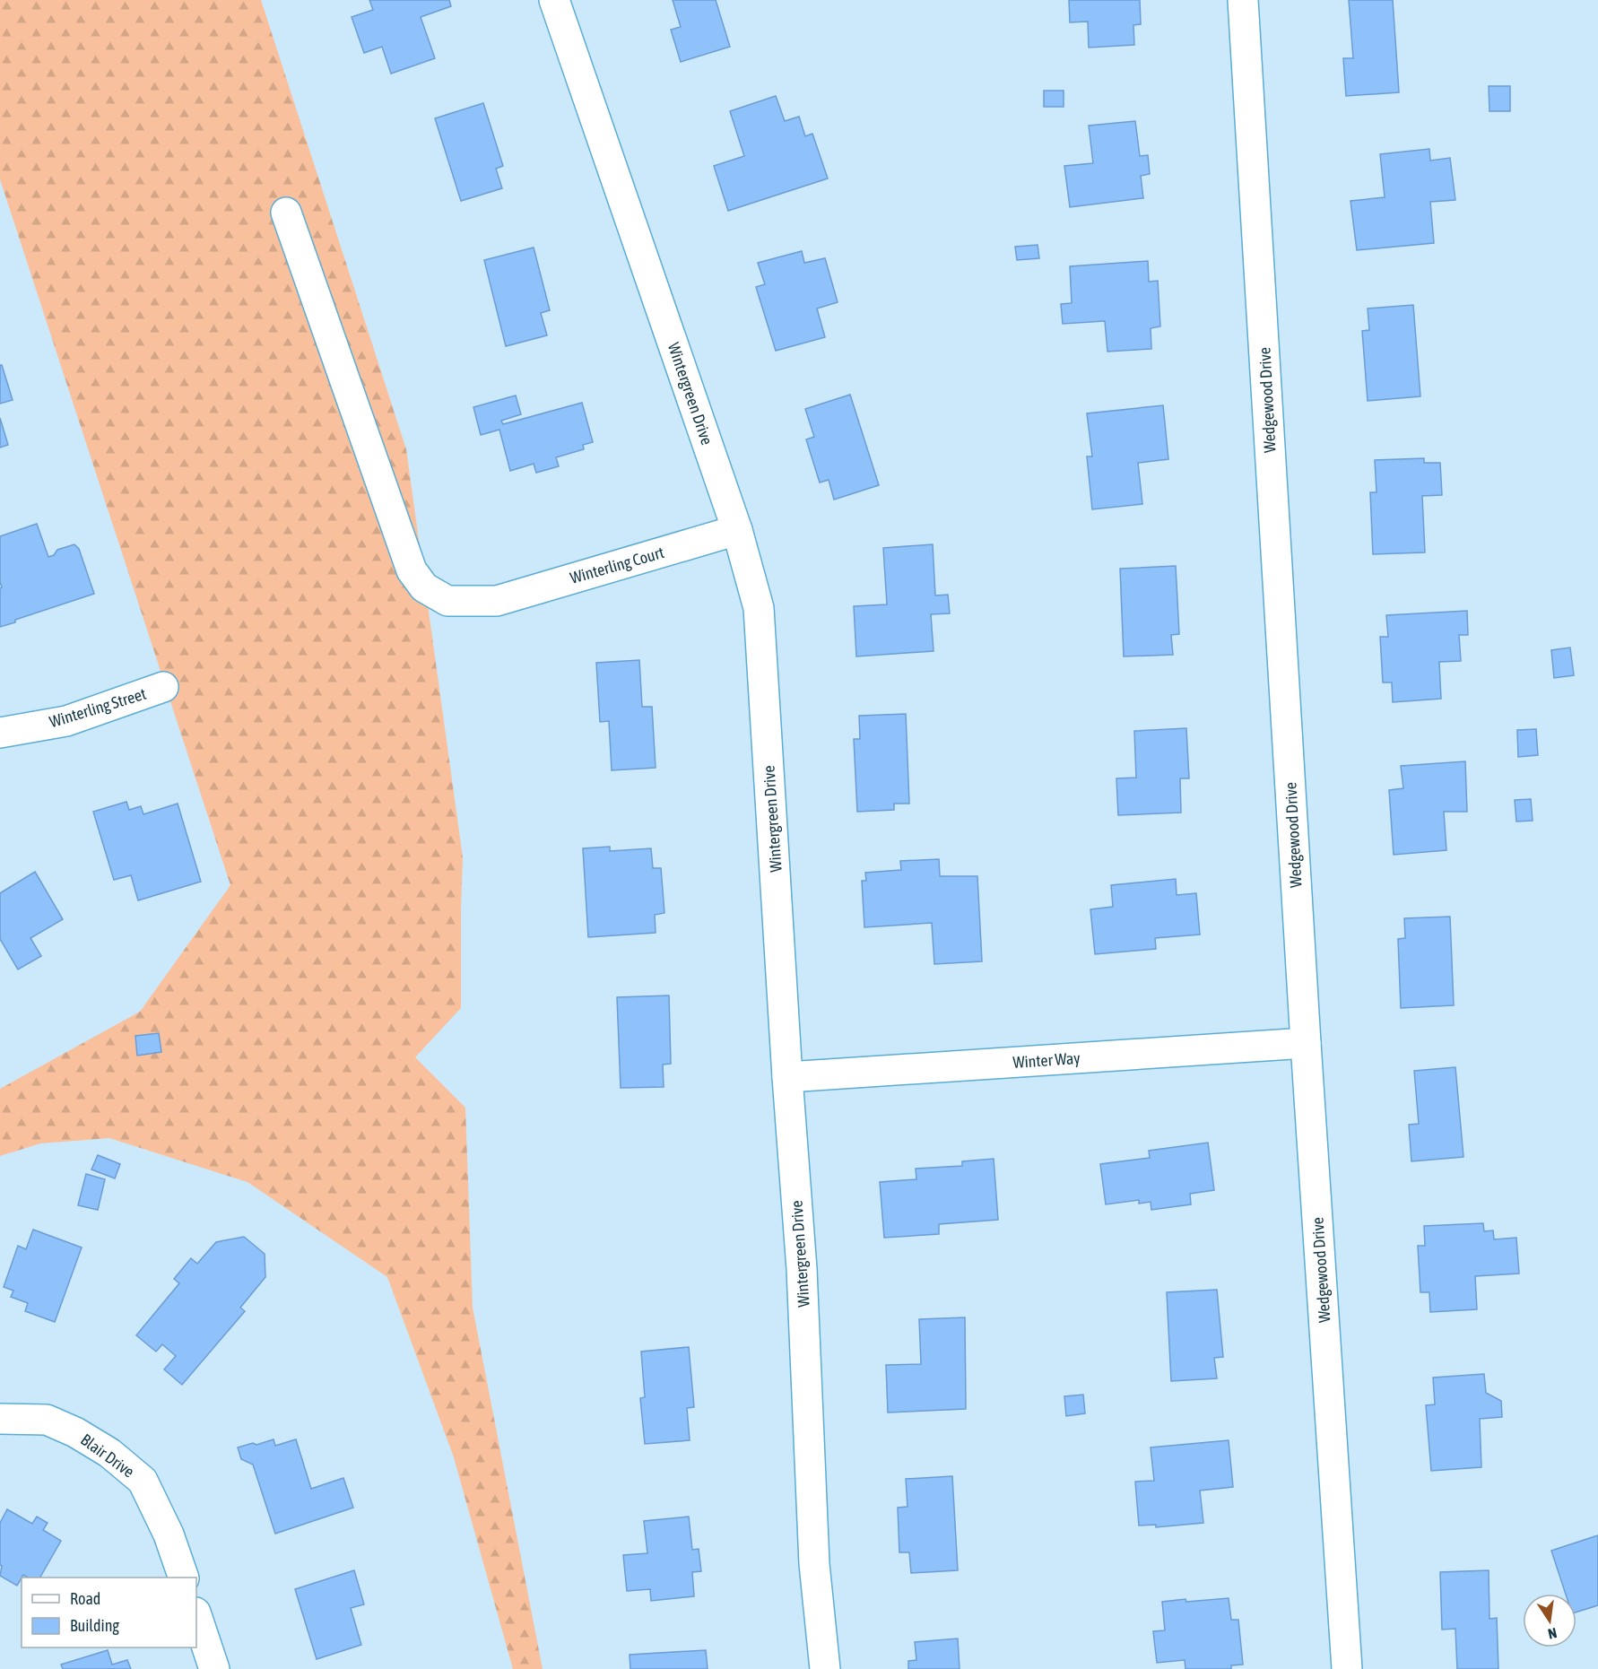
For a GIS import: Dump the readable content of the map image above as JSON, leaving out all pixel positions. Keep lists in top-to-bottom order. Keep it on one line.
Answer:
{"streets":{"street":["Wintergreen Drive","Wedgewood Drive","Winterling Court","Winterling Street","Winter Way","Blair Drive"]},"crossings":[["Wintergreen Drive","Winterling Court"],["Wintergreen Drive","Winter Way"],["Wedgewood Drive","Winter Way"]],"legend":["Road","Building"],"north":"bottom"}
